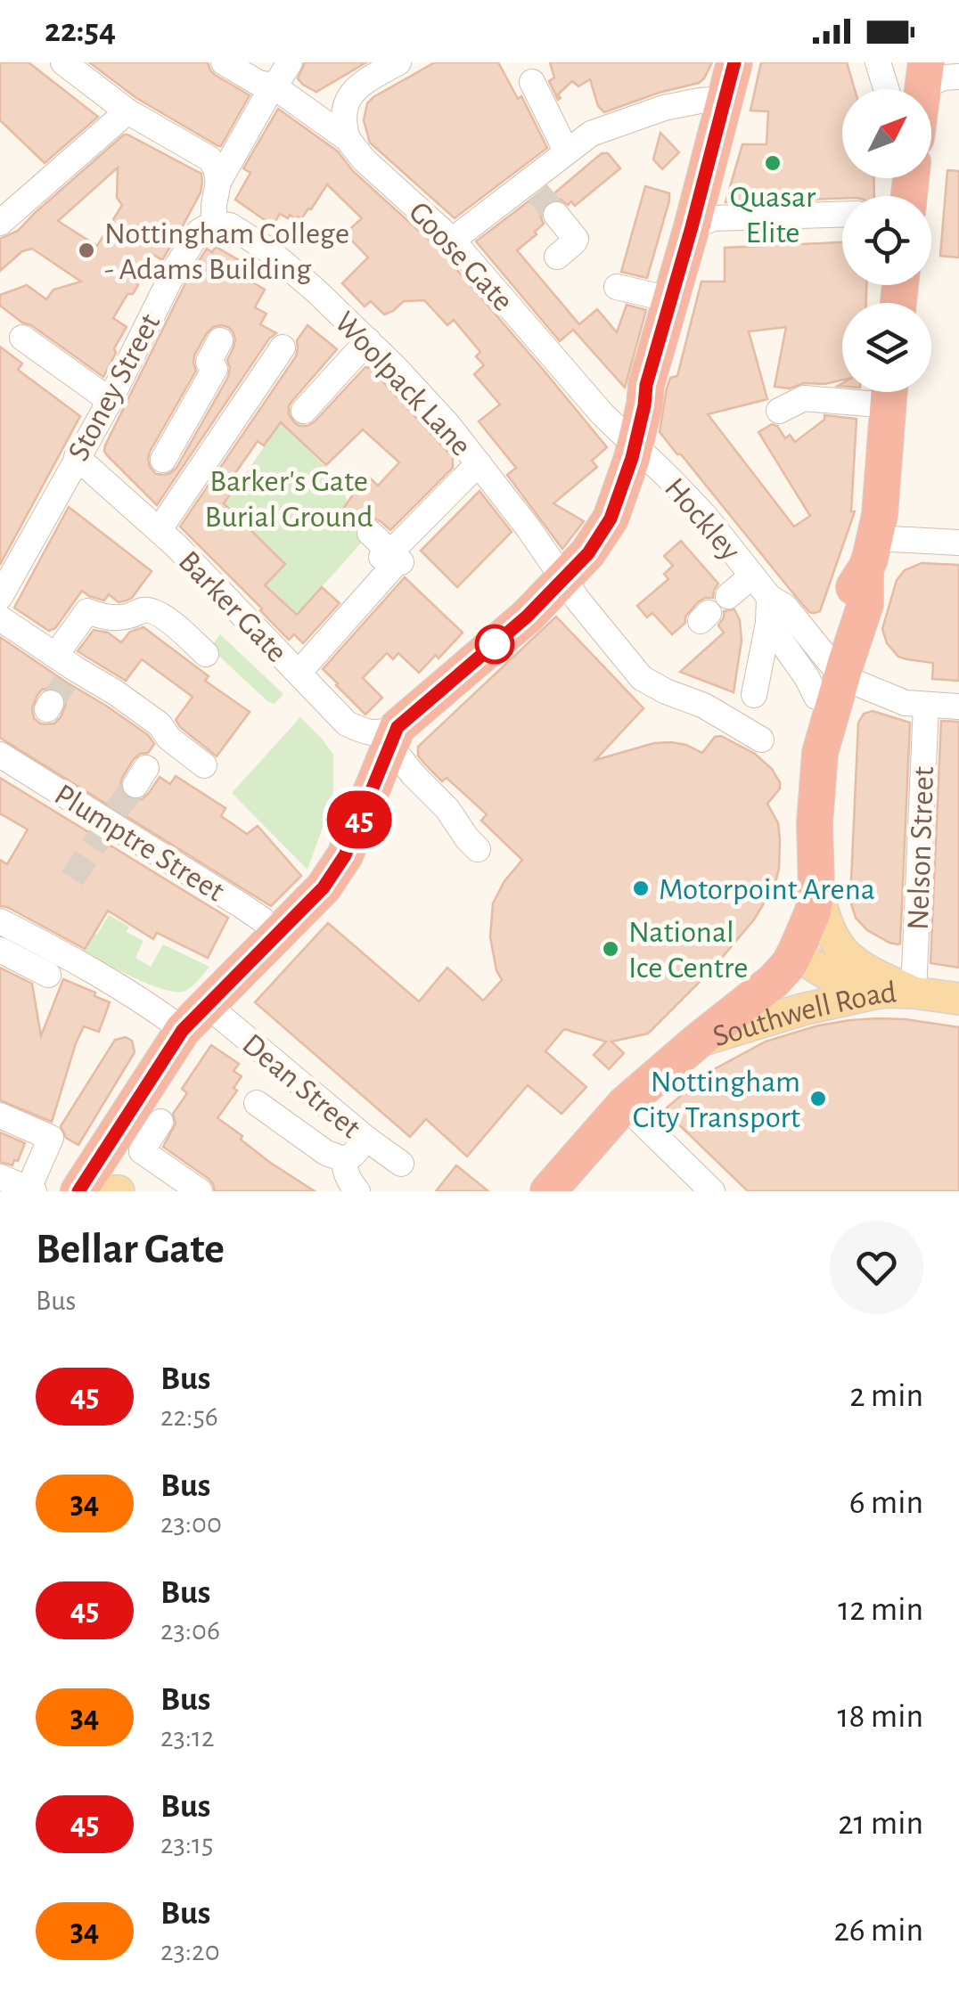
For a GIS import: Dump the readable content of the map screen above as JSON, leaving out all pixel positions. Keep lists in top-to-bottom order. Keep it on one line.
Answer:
{"streets":{"main road":["Southwell Road"],"street":["Goose Gate","Woolpack Lane","Stoney Street","Hockley","Barker Gate","Plumptre Street","Nelson Street","Dean Street"]},"crossings":[["Goose Gate","Hockley"],["Woolpack Lane","Stoney Street"],["Stoney Street","Barker Gate"],["Nelson Street","Southwell Road"]],"parks":["Barker's Gate Burial Ground"],"places":["Quasar Elite","Nottingham College - Adams Building","Motorpoint Arena","National Ice Centre","Nottingham City Transport"],"lines":["bus line 45"],"north":"top right","page":{"status":"22:54","on_map":"45","heading":["Bellar Gate","Bus"],"list":[{"mark":"45","name":"Bus","note":"22:56","value":"2 min"},{"mark":"34","name":"Bus","note":"23:00","value":"6 min"},{"mark":"45","name":"Bus","note":"23:06","value":"12 min"},{"mark":"34","name":"Bus","note":"23:12","value":"18 min"},{"mark":"45","name":"Bus","note":"23:15","value":"21 min"},{"mark":"34","name":"Bus","note":"23:20","value":"26 min"}]}}
